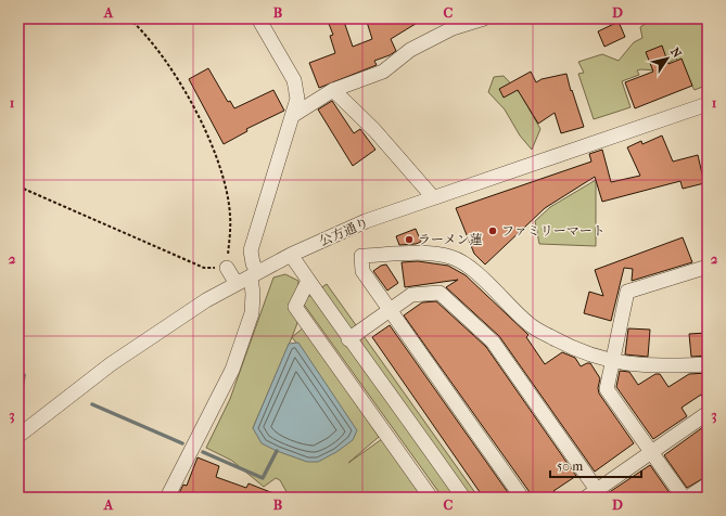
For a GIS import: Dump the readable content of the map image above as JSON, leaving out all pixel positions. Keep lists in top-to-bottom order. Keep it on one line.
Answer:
{"streets":{"street":["公方通り"]},"places":["ファミリーマート","ラーメン蓮"],"scale_bar":"50 m","north":"top right","grid":{"columns":["A","B","C","D"],"rows":["1","2","3"]}}
